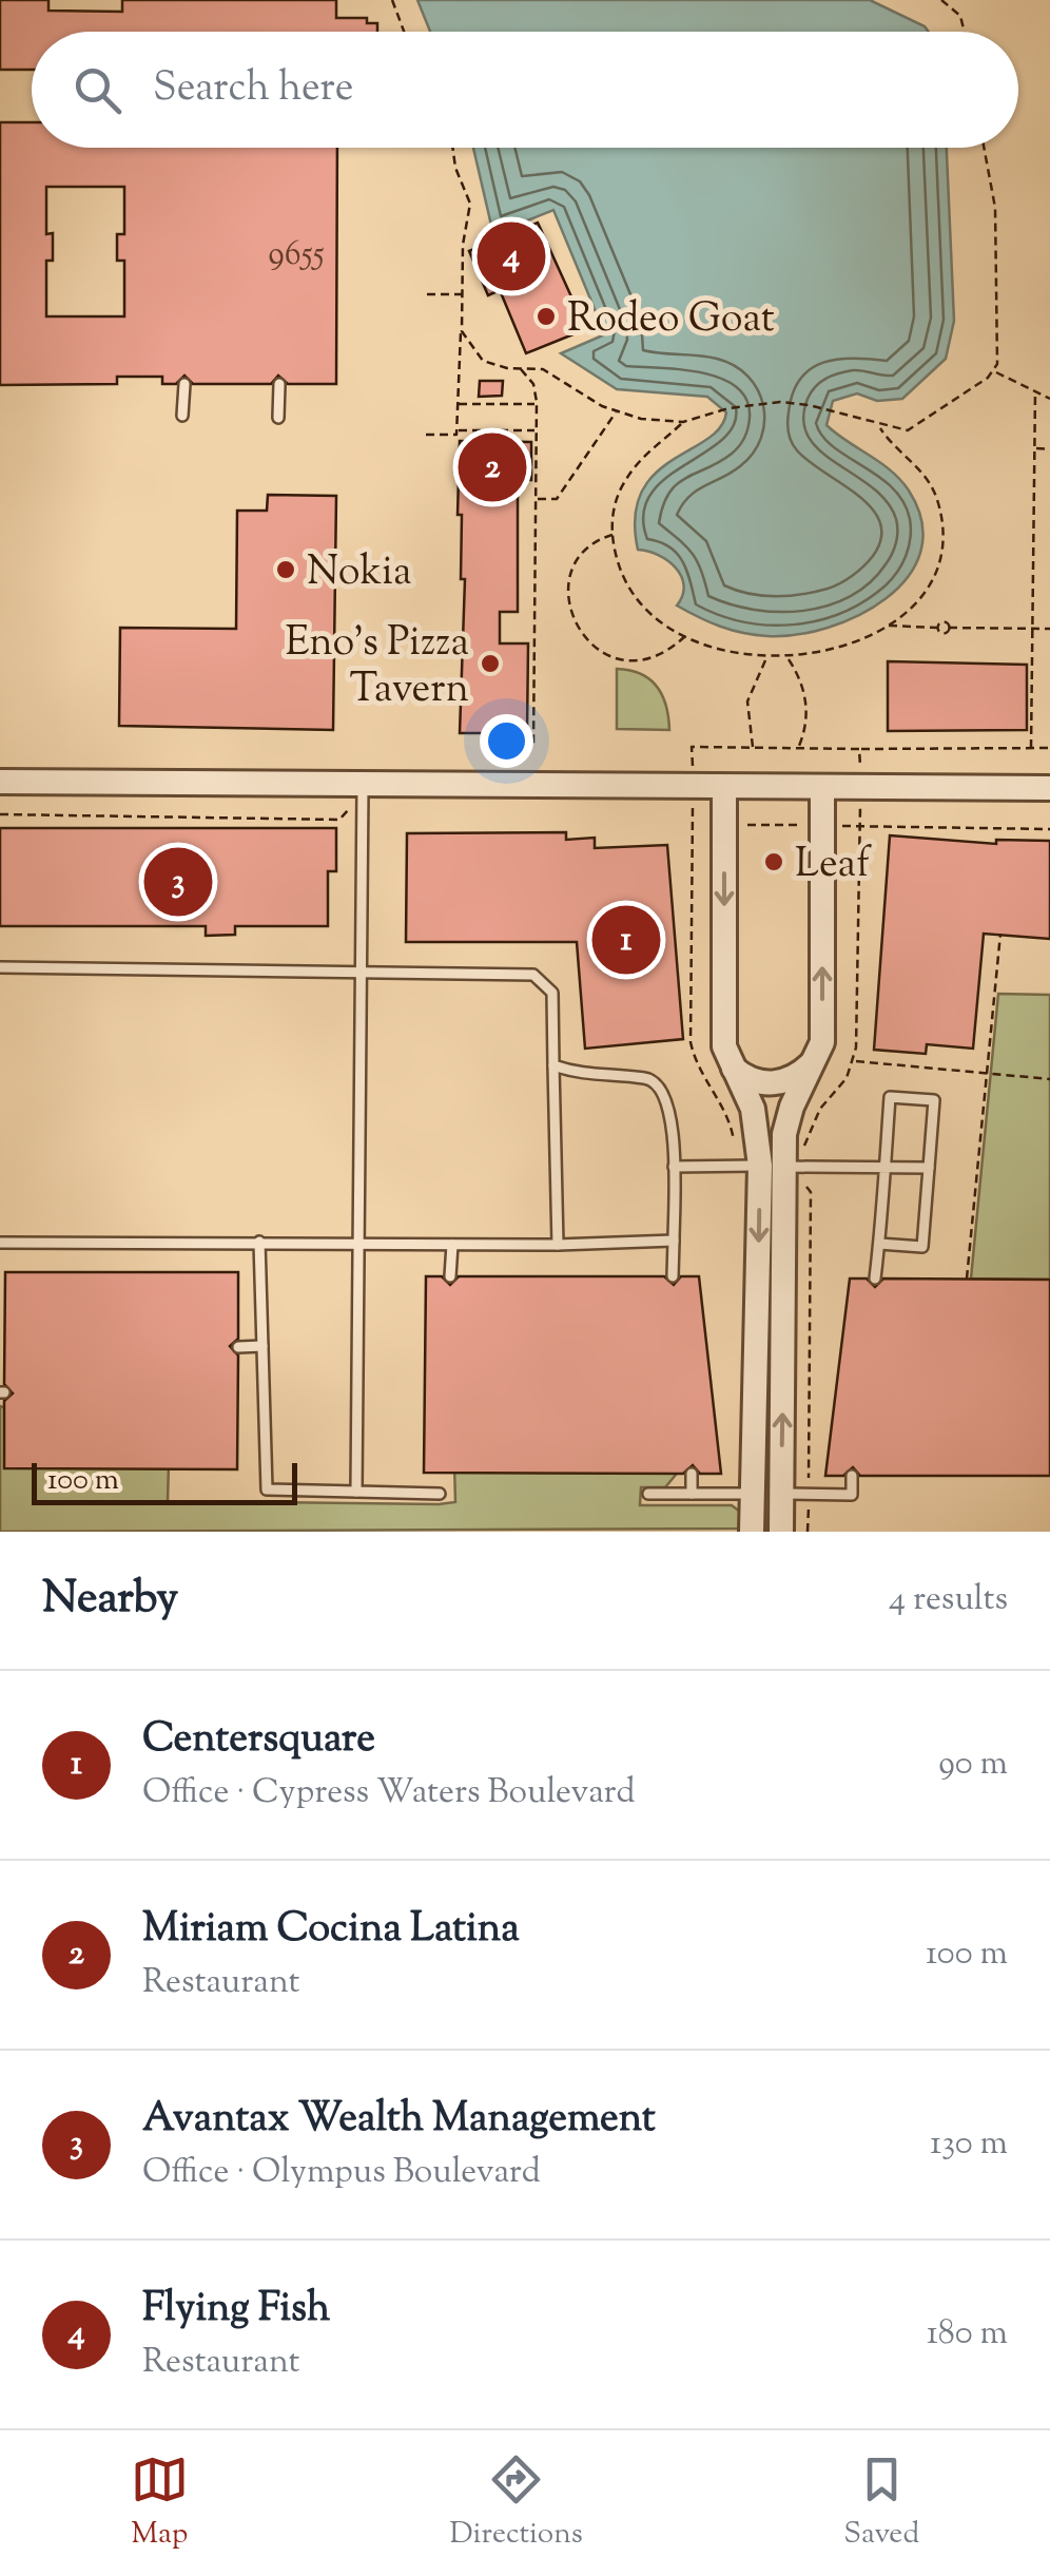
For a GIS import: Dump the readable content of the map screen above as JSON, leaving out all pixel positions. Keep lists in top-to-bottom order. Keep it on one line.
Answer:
{"places":["Rodeo Goat","Nokia","Eno's Pizza Tavern","Leaf"],"house_numbers":["9655"],"scale_bar":"100 m","page":{"search":"Search here","pins":["4","2","3","1"],"scale":"100 m","heading":["Nearby","4 results"],"list":[{"mark":"1","name":"Centersquare","note":"Office · Cypress Waters Boulevard","value":"90 m"},{"mark":"2","name":"Miriam Cocina Latina","note":"Restaurant","value":"100 m"},{"mark":"3","name":"Avantax Wealth Management","note":"Office · Olympus Boulevard","value":"130 m"},{"mark":"4","name":"Flying Fish","note":"Restaurant","value":"180 m"}],"nav":["Map","Directions","Saved"]}}
